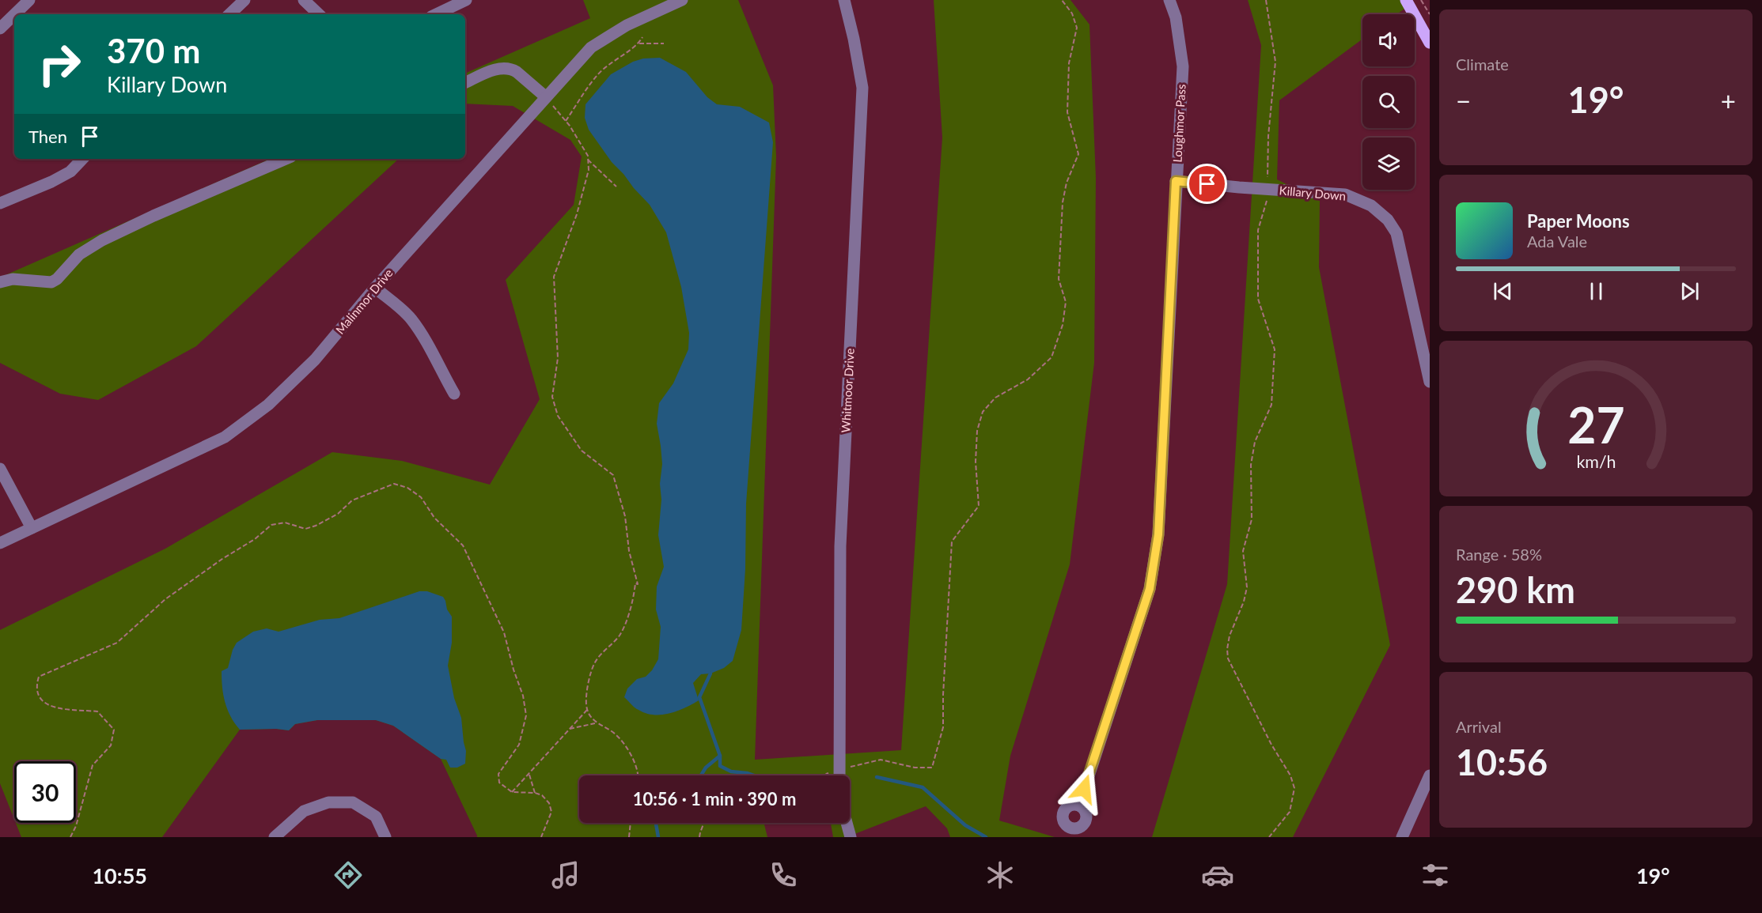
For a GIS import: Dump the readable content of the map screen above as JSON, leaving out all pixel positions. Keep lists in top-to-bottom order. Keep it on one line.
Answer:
{"streets":{"street":["Loughmor Pass","Killary Down","Malinmor Drive","Whitmoor Drive"]},"crossings":[["Loughmor Pass","Killary Down"]],"page":{"tile":["Climate",["Range · 58%","290 km"],["Arrival","10:56"]],"turn":["370 m","Killary Down"],"heat":["−","19°","+"],"then":"Then","song":["Paper Moons","Ada Vale"],"limit":"30","trip":"10:56 · 1 min · 390 m","tabs":["10:55","19°"],"gauge":["27","km/h"]}}
